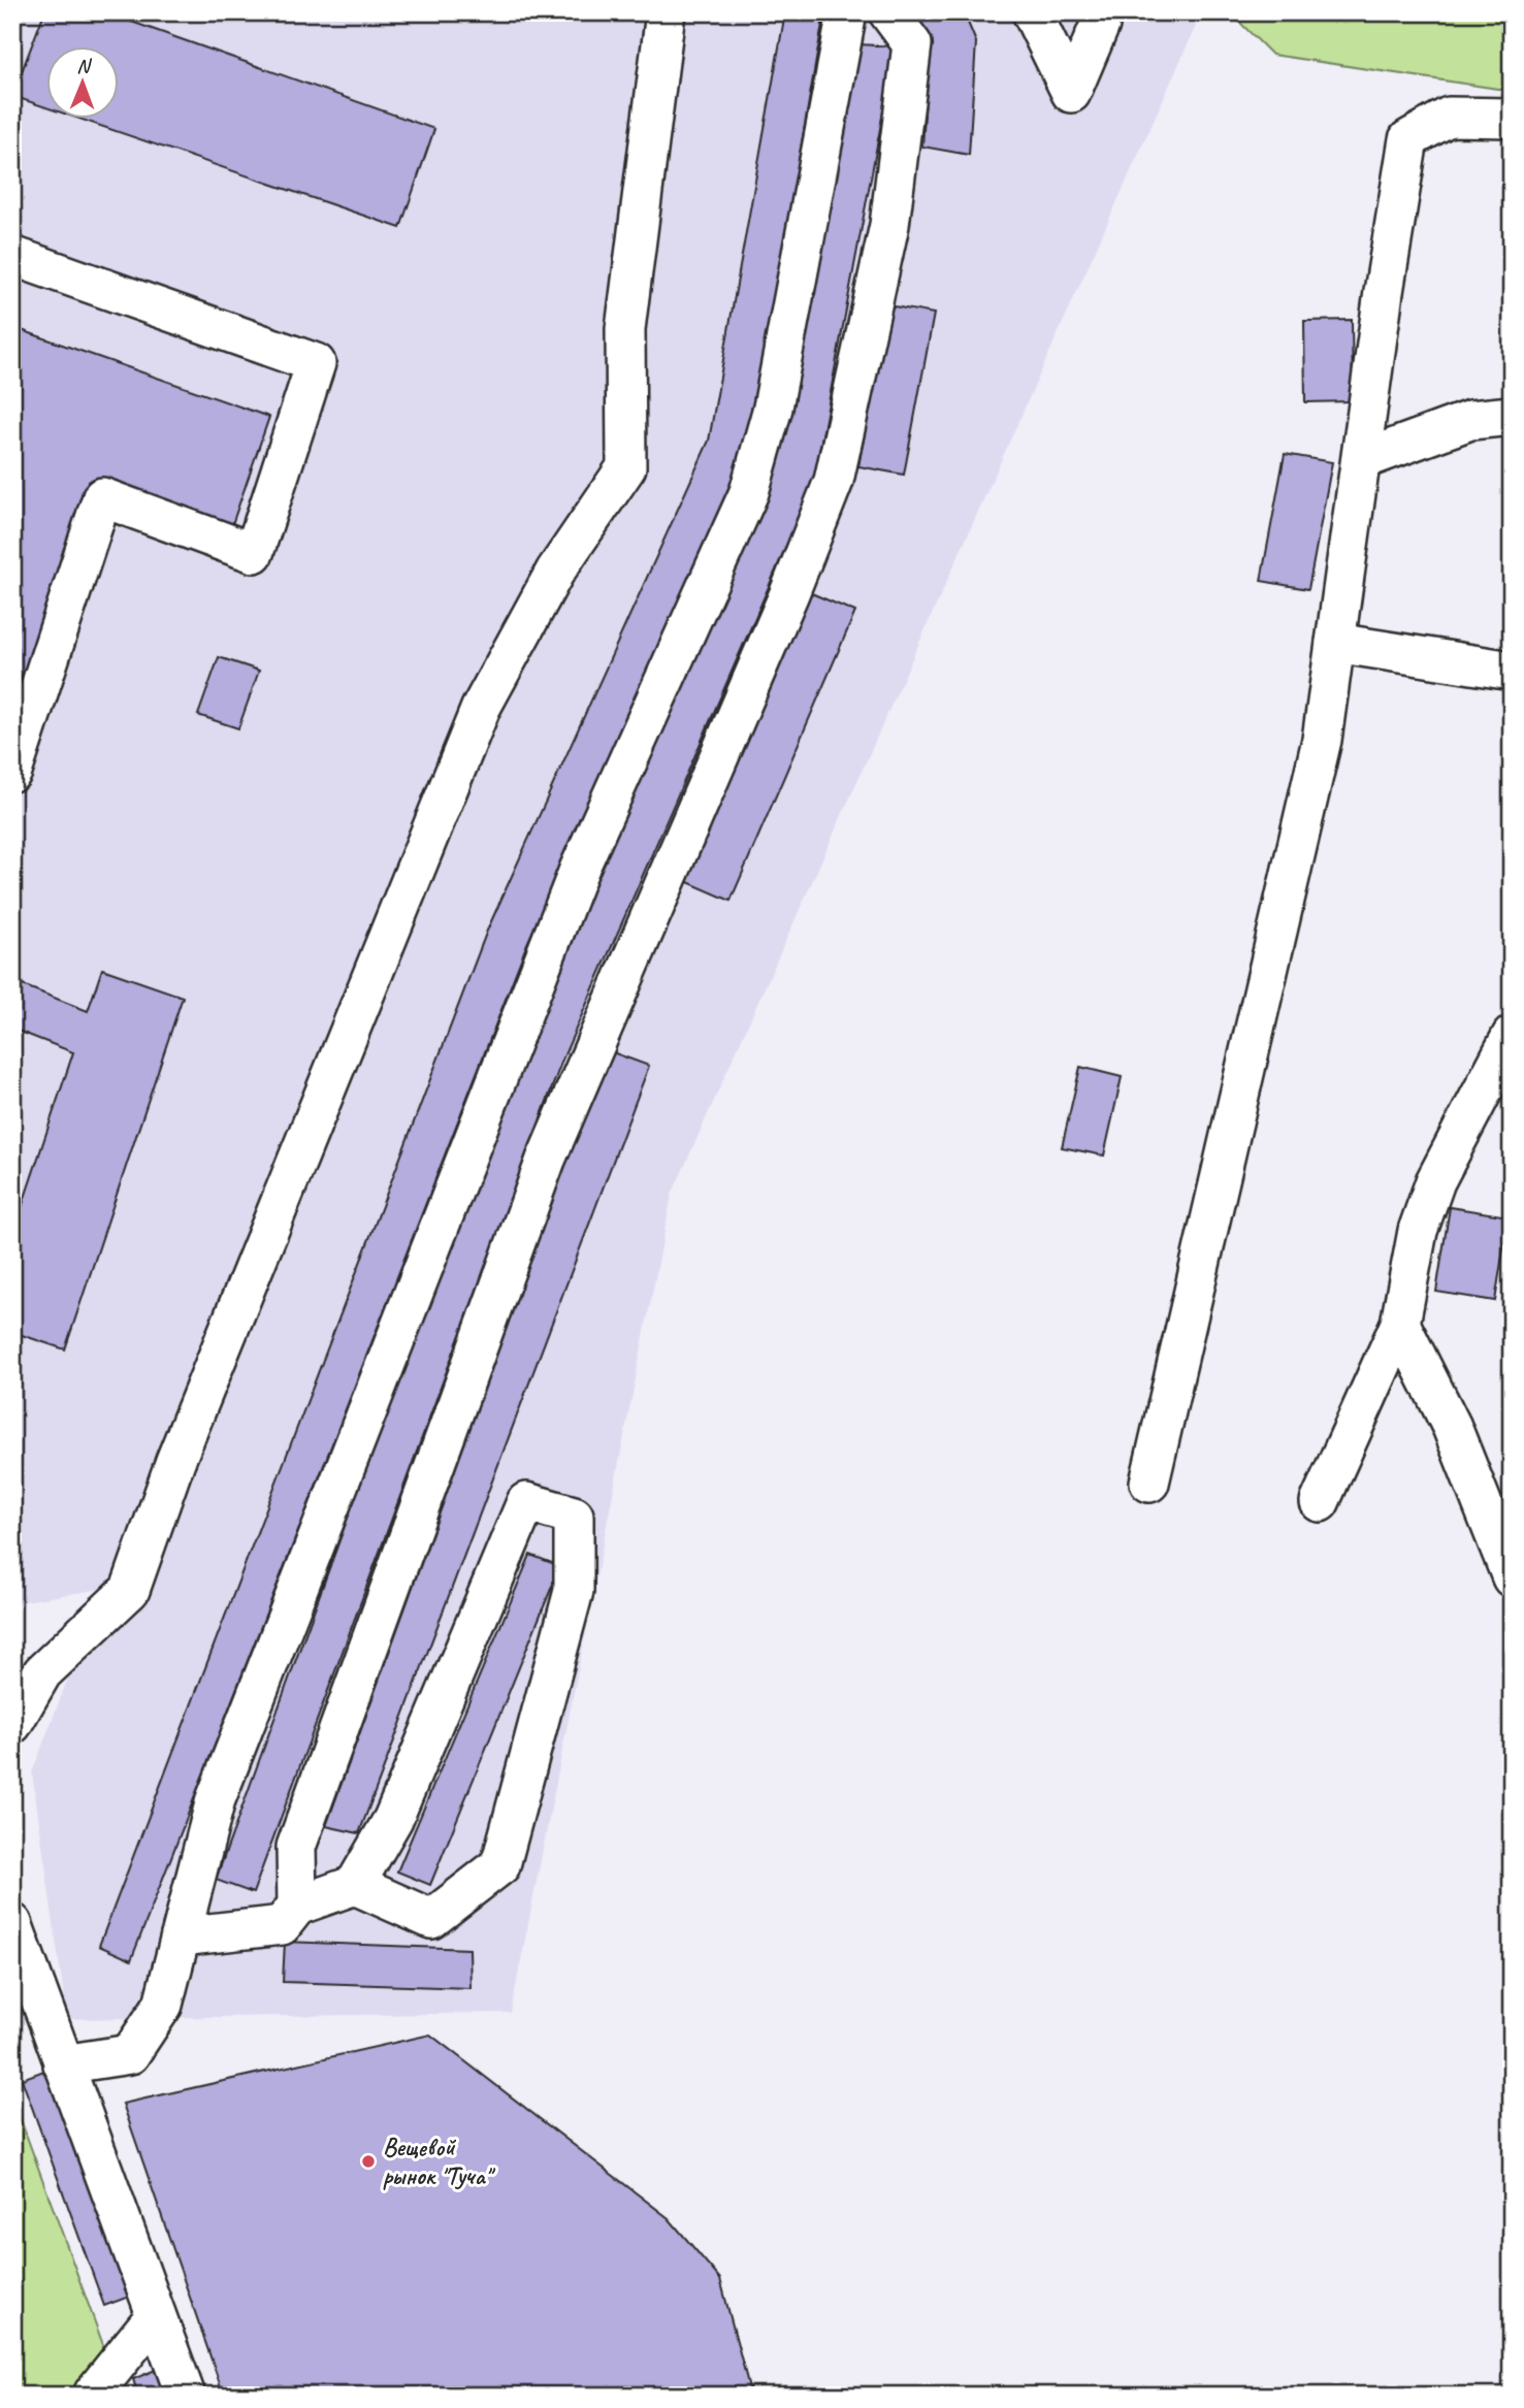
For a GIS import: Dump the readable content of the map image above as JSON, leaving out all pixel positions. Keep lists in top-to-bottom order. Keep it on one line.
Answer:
{"places":["Вещевой рынок \"Туча\""],"north":"top"}
